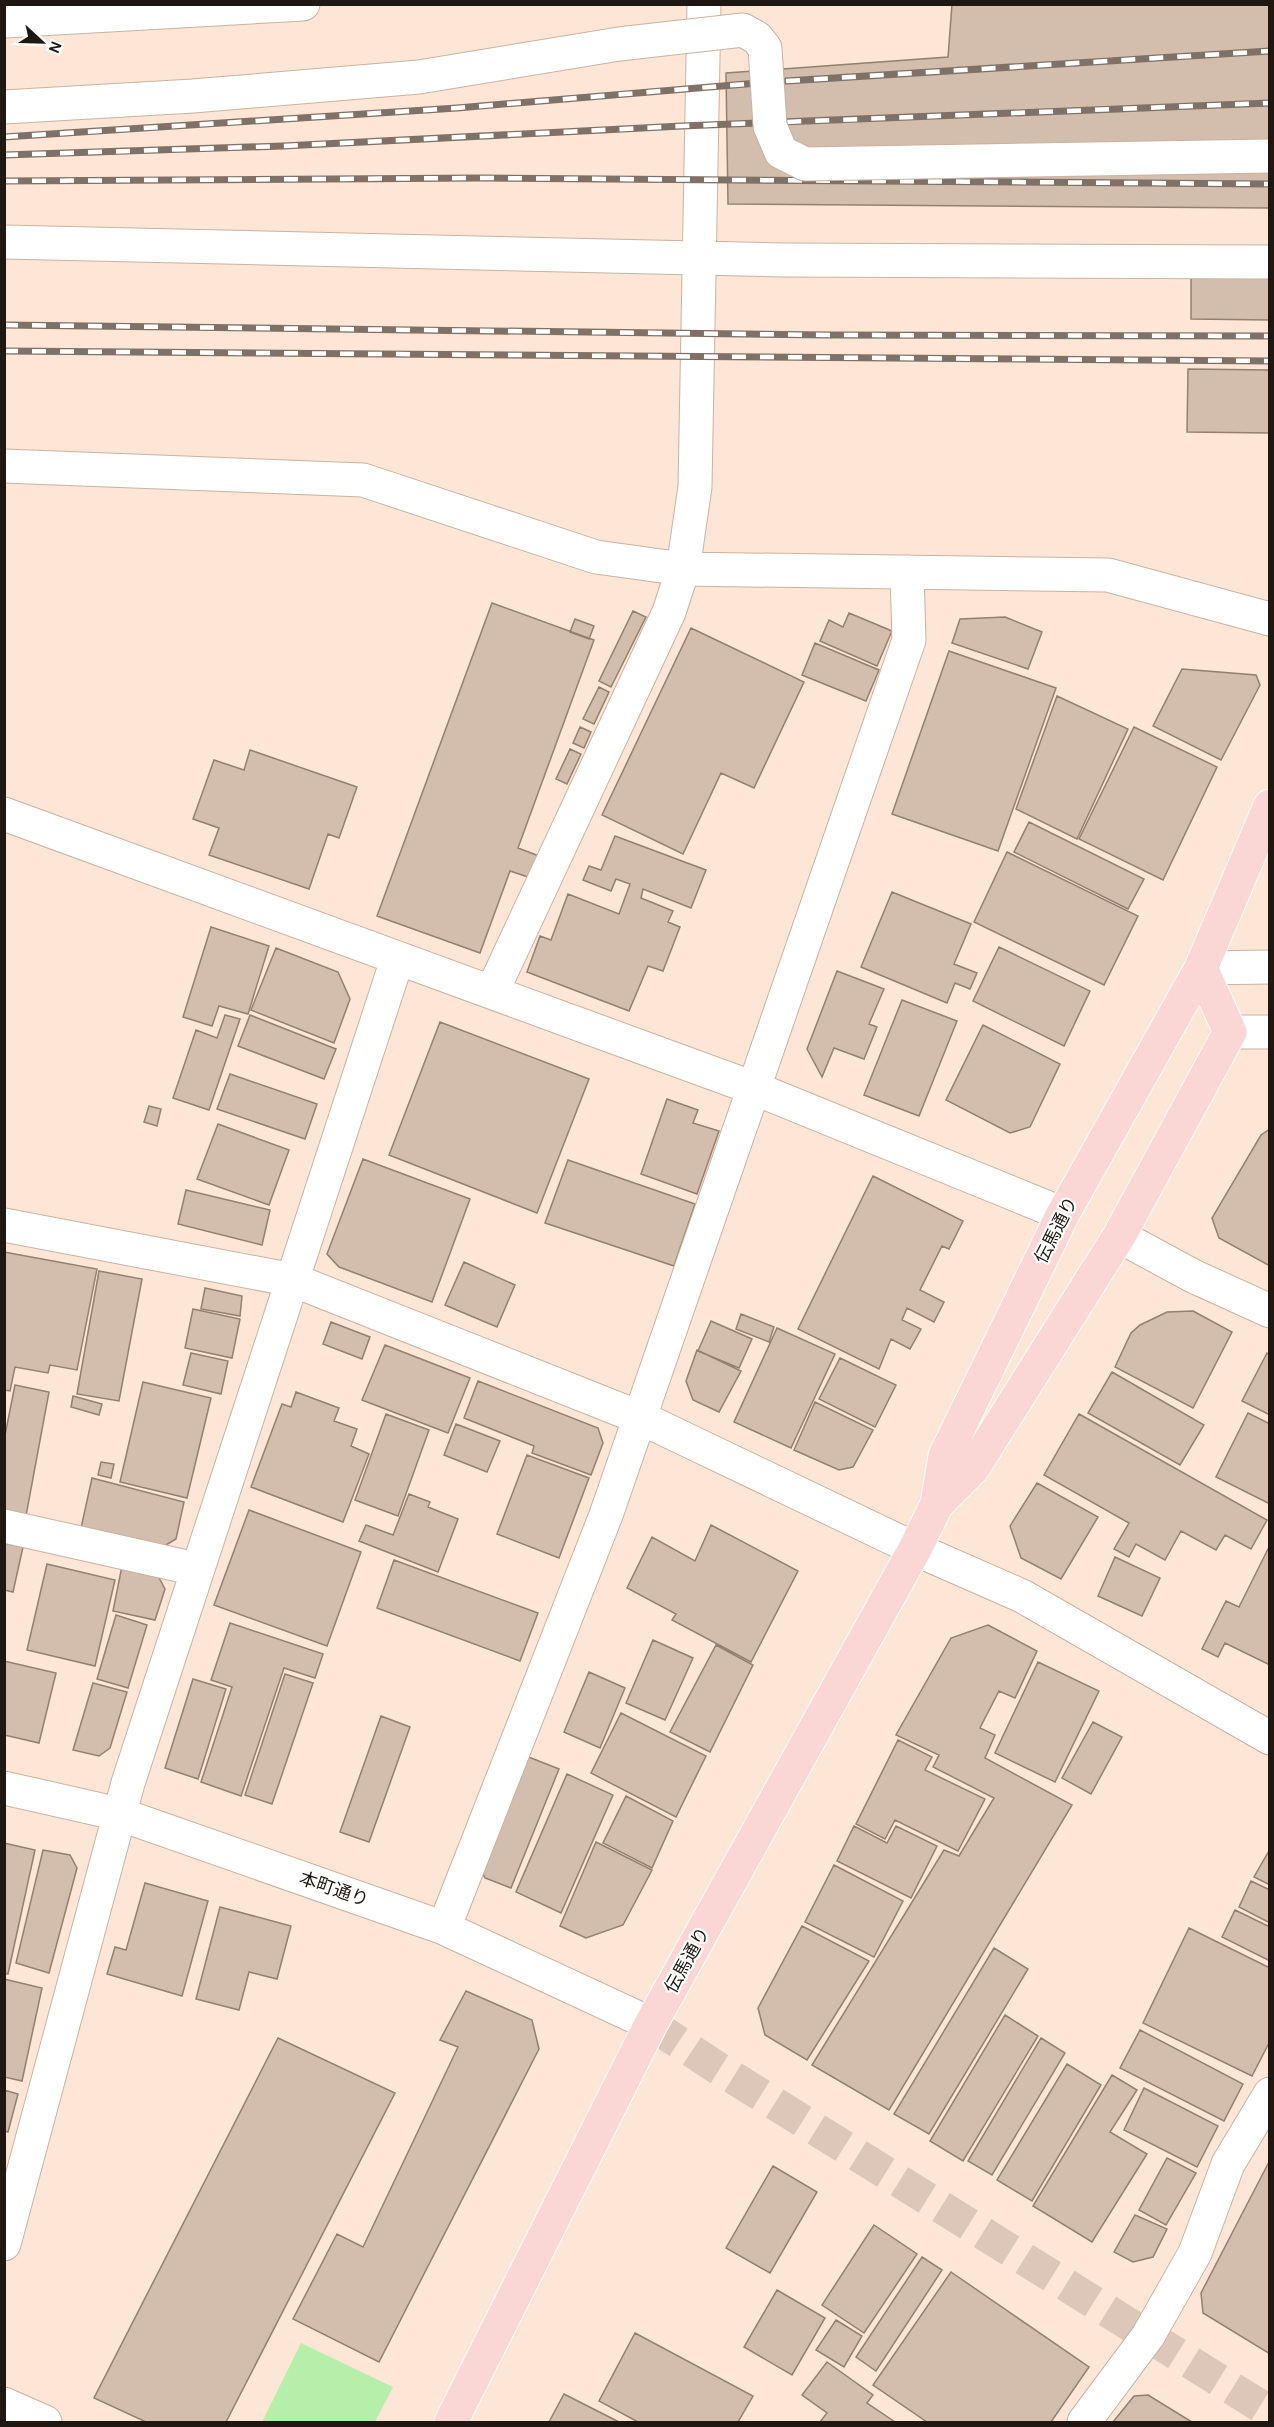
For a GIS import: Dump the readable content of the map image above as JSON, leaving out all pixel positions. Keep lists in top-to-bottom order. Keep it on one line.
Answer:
{"streets":{"main road":["伝馬通り"],"street":["本町通り"]},"crossings":[["伝馬通り","本町通り"]],"north":"right"}
